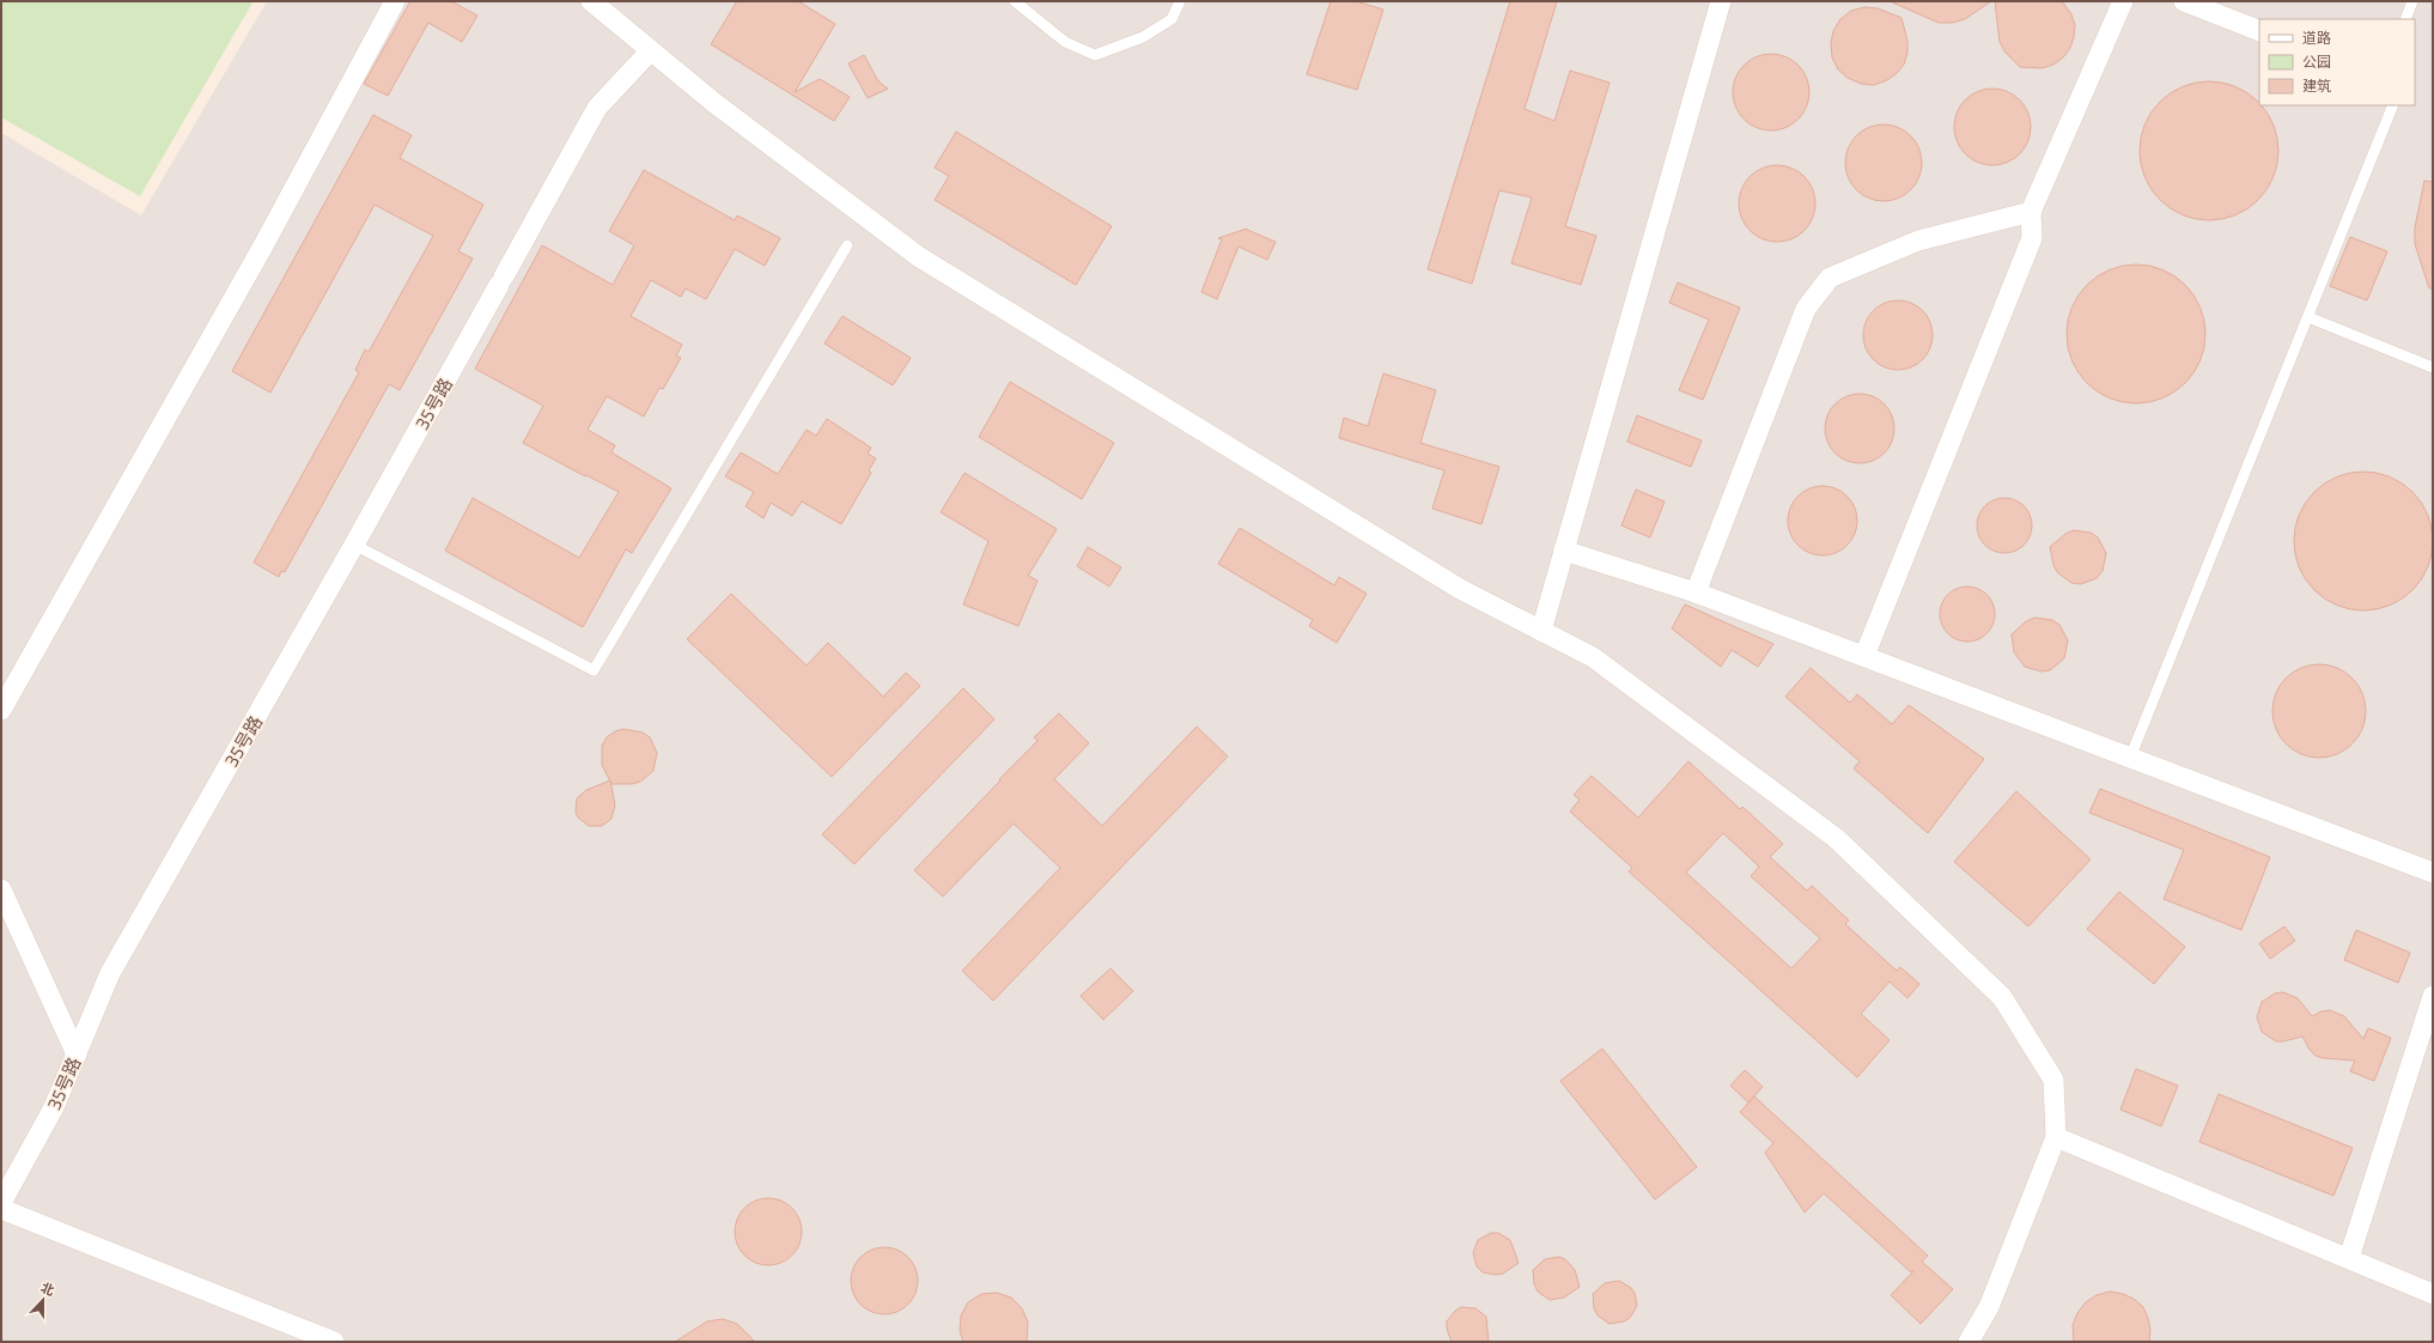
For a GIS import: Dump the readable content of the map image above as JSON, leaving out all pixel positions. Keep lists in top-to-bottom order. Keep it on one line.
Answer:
{"streets":{"street":["35号路"]},"legend":["道路","公园","建筑"],"north":"top"}
